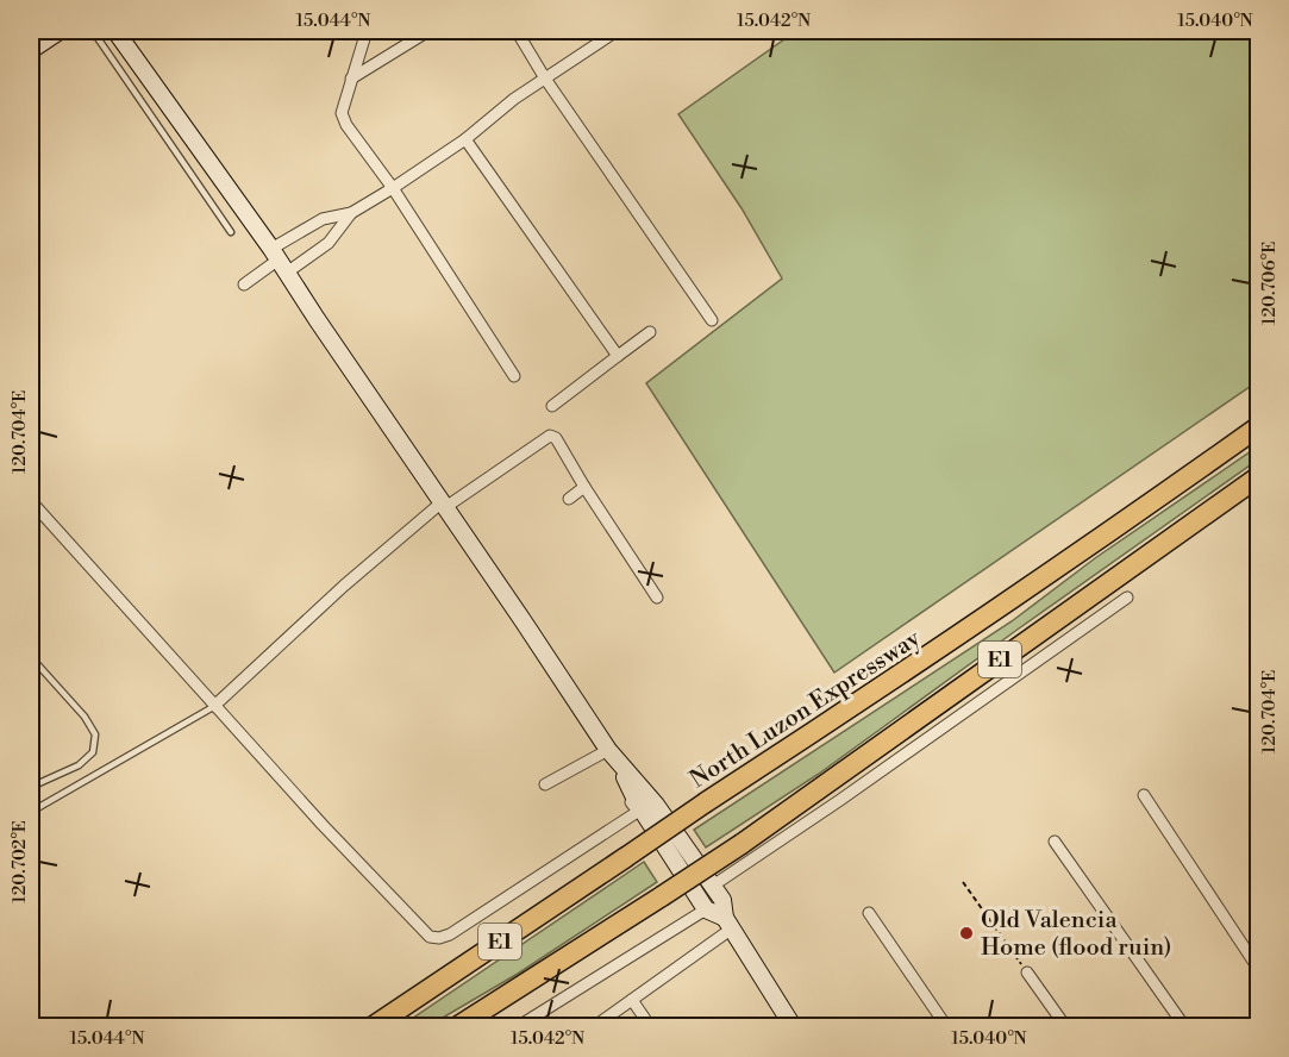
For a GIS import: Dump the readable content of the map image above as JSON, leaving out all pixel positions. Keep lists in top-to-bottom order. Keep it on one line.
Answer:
{"streets":{"highway":["E1","North Luzon Expressway"]},"places":["Old Valencia Home (flood ruin)"],"coordinates":["15.044°N","15.042°N","15.040°N","120.706°E","120.704°E","120.702°E"]}
